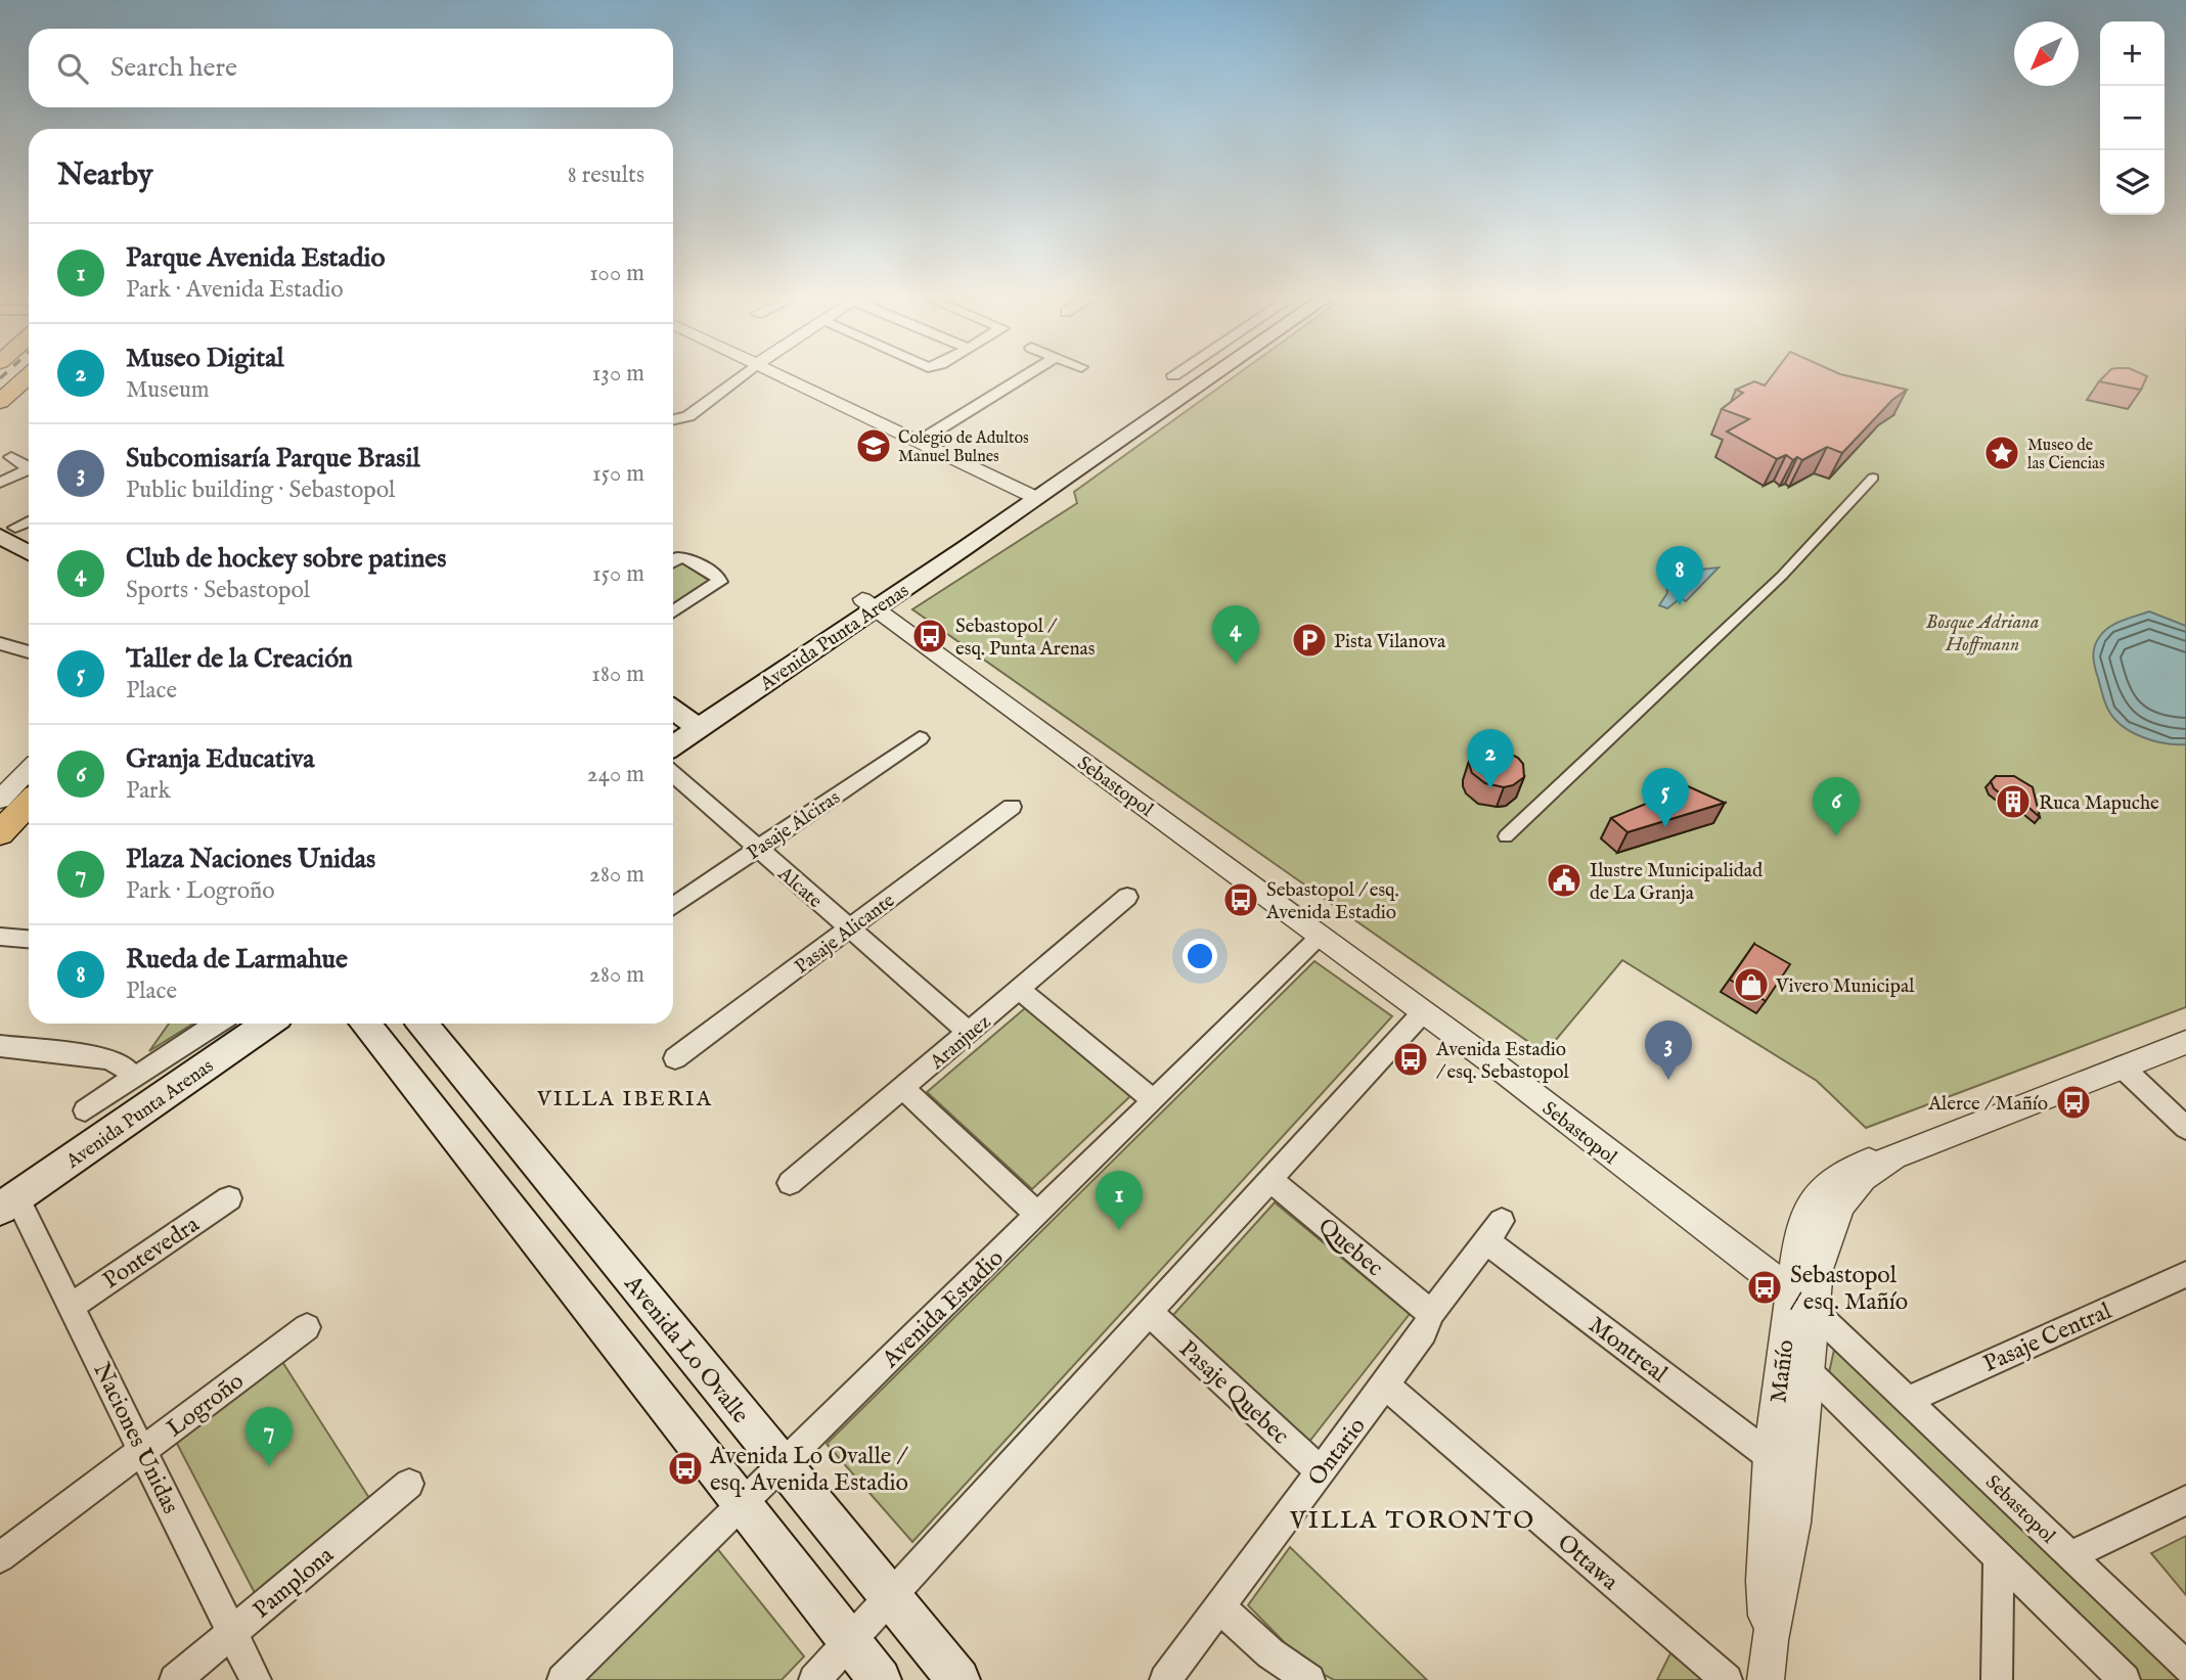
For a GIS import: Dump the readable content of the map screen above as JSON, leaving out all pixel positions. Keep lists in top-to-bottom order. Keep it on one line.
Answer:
{"streets":{"main road":["Avenida Punta Arenas","Avenida Lo Ovalle"],"street":["Sebastopol","Pasaje Alciras","Alcate","Pasaje Alicante","Aranjuez","Quebec","Pontevedra","Avenida Estadio","Pasaje Central","Montreal","Mañío","Pasaje Quebec","Logroño","Naciones Unidas","Ontario","Ottawa","Pamplona"]},"crossings":[["Avenida Punta Arenas","Sebastopol"],["Avenida Punta Arenas","Naciones Unidas"],["Sebastopol","Avenida Estadio"],["Sebastopol","Pasaje Central"],["Sebastopol","Mañío"],["Pasaje Alciras","Alcate"],["Alcate","Pasaje Alicante"],["Alcate","Aranjuez"],["Quebec","Ontario"],["Pontevedra","Naciones Unidas"],["Avenida Estadio","Avenida Lo Ovalle"],["Montreal","Mañío"],["Montreal","Ontario"],["Pasaje Quebec","Ontario"],["Logroño","Naciones Unidas"],["Naciones Unidas","Pamplona"],["Ontario","Ottawa"]],"districts":["VILLA IBERIA","VILLA TORONTO"],"parks":["Bosque Adriana Hoffmann"],"places":{"school or university":["Colegio de Adultos Manuel Bulnes"],"place":["Museo de las Ciencias"],"bus stop":["Sebastopol / esq. Punta Arenas","Sebastopol / esq. Avenida Estadio","Avenida Estadio / esq. Sebastopol","Alerce / Mañío","Sebastopol / esq. Mañío","Avenida Lo Ovalle / esq. Avenida Estadio"],"parking":["Pista Vilanova"],"building":["Ruca Mapuche"],"public building":["Ilustre Municipalidad de La Granja"],"shop":["Vivero Municipal"]},"north":"bottom left","page":{"map_buttons":["+","−"],"search":"Search here","heading":["Nearby","8 results"],"list":[{"mark":"1","name":"Parque Avenida Estadio","note":"Park · Avenida Estadio","value":"100 m"},{"mark":"2","name":"Museo Digital","note":"Museum","value":"130 m"},{"mark":"3","name":"Subcomisaría Parque Brasil","note":"Public building · Sebastopol","value":"150 m"},{"mark":"4","name":"Club de hockey sobre patines","note":"Sports · Sebastopol","value":"150 m"},{"mark":"5","name":"Taller de la Creación","note":"Place","value":"180 m"},{"mark":"6","name":"Granja Educativa","note":"Park","value":"240 m"},{"mark":"7","name":"Plaza Naciones Unidas","note":"Park · Logroño","value":"280 m"},{"mark":"8","name":"Rueda de Larmahue","note":"Place","value":"280 m"}],"pins":["8","4","2","5","6","3","1","7"]}}
